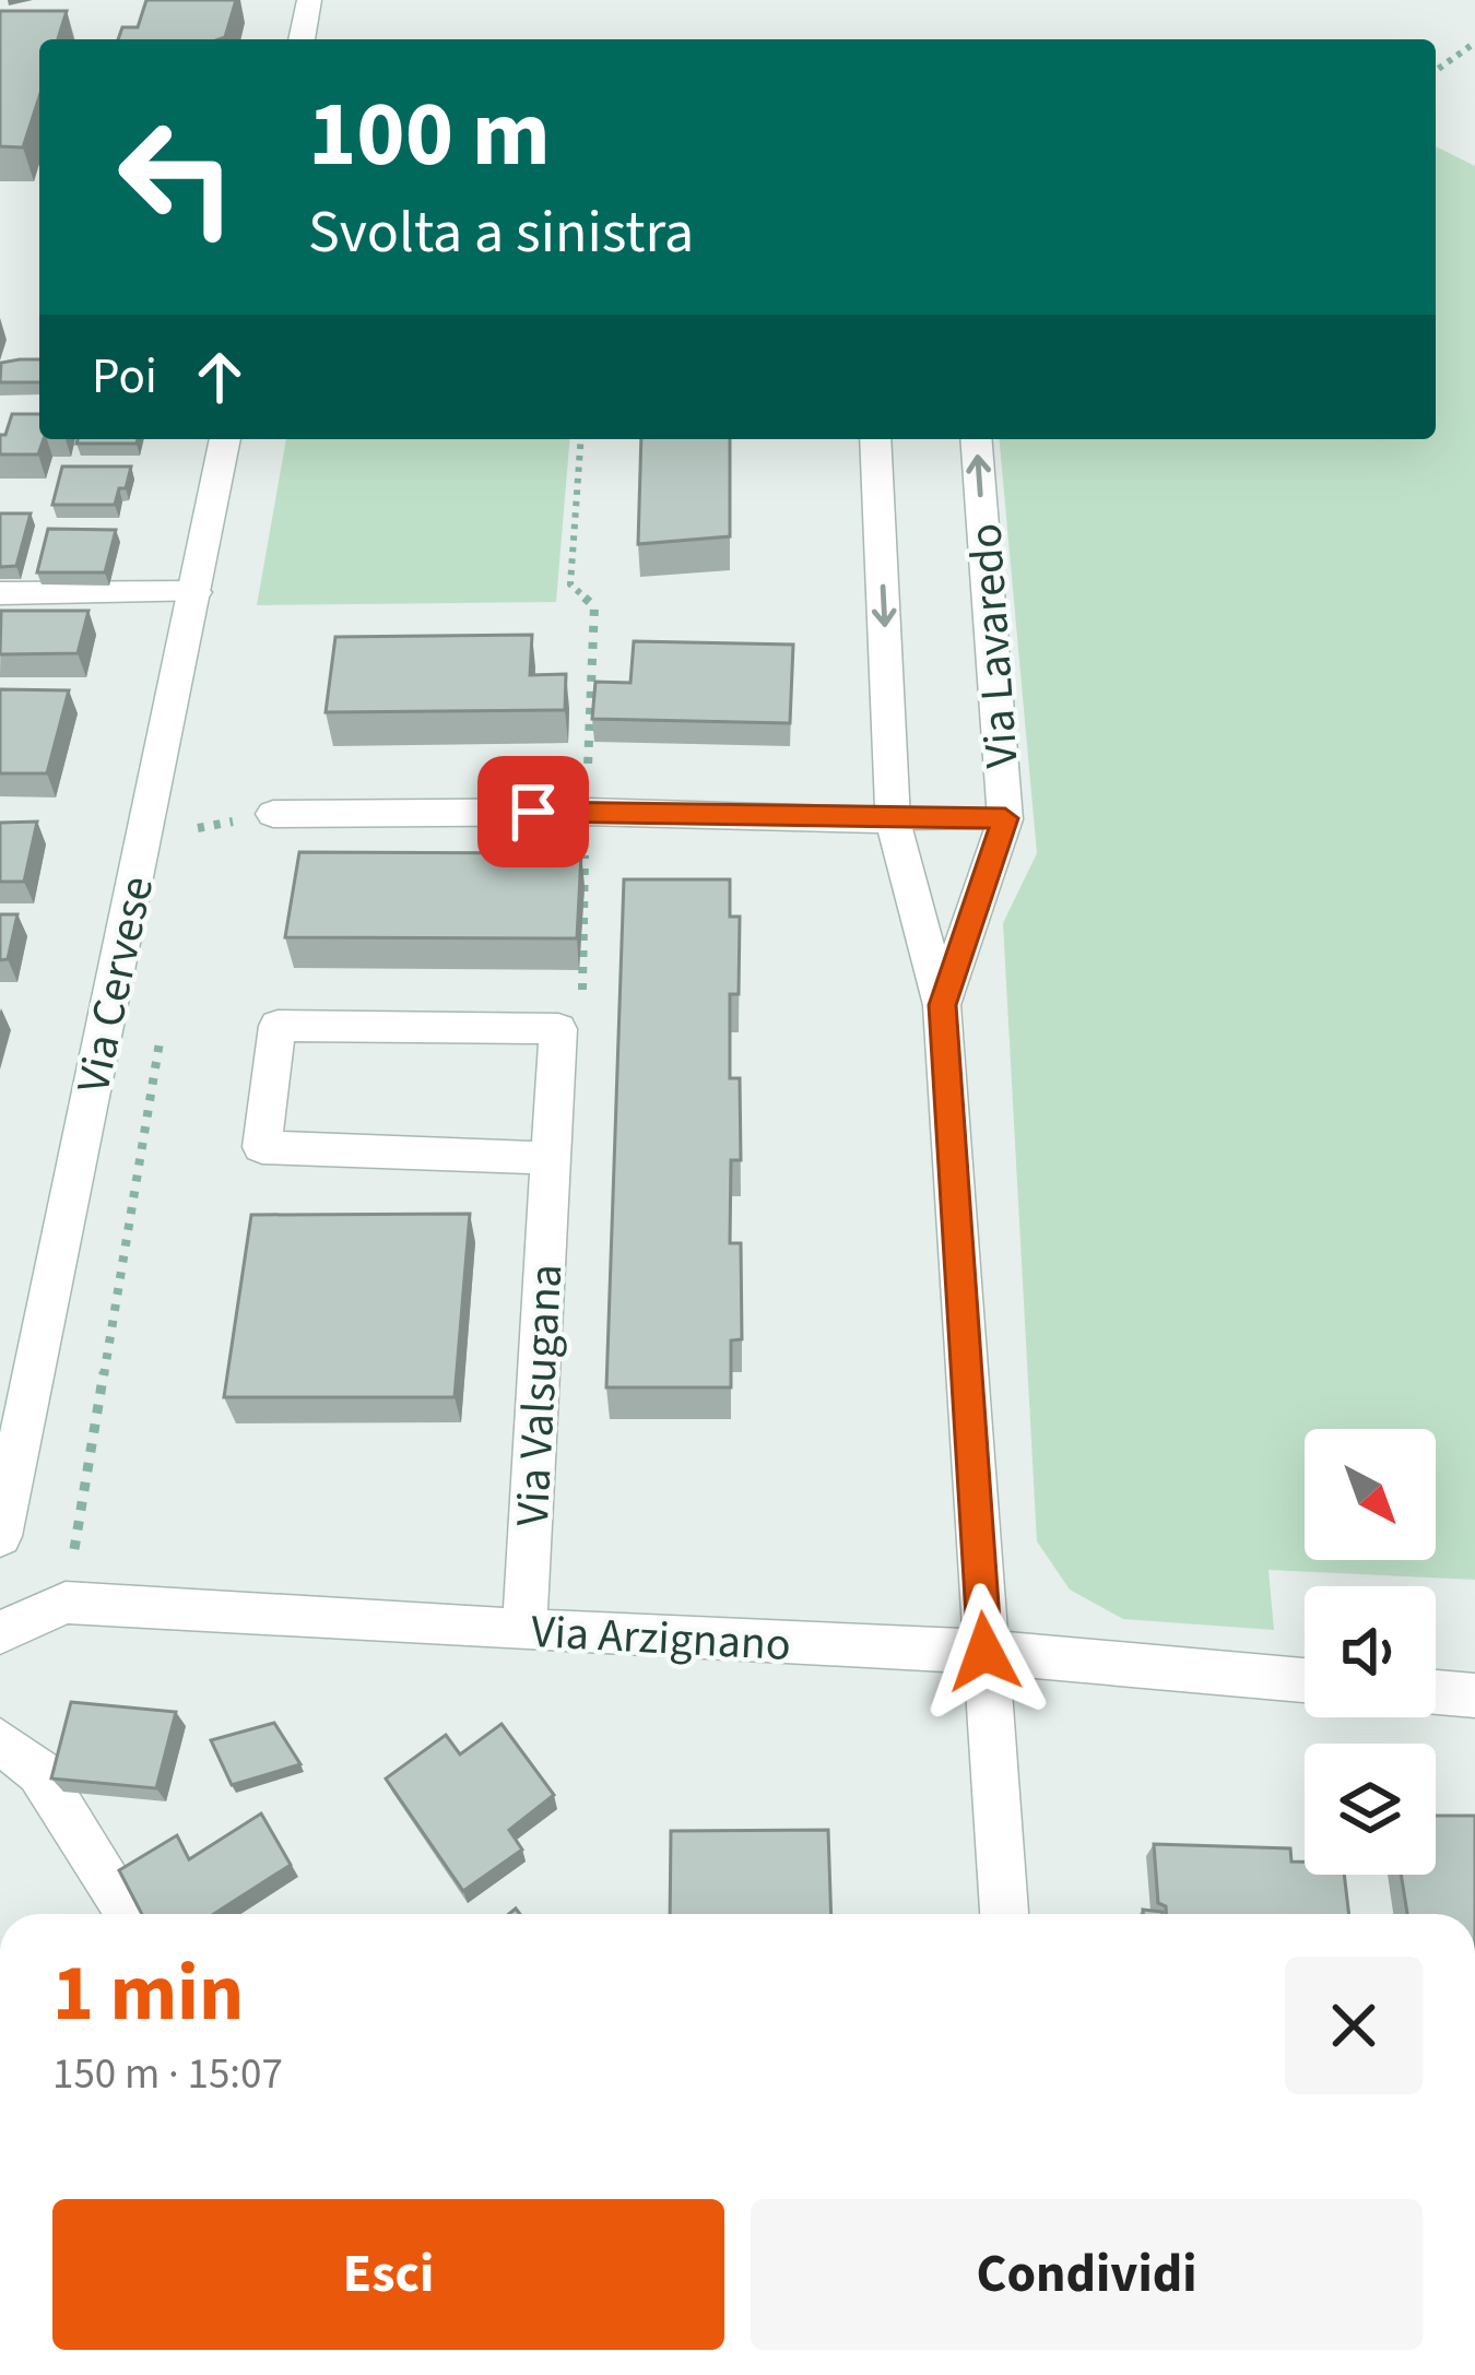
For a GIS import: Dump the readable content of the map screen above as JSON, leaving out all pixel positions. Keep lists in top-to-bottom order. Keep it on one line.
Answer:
{"streets":{"street":["Via Lavaredo","Via Cervese","Via Valsugana","Via Arzignano"]},"crossings":[["Via Lavaredo","Via Arzignano"],["Via Valsugana","Via Arzignano"]],"north":"bottom right","page":{"turn":["100 m","Svolta a sinistra"],"then":"Poi","heading":["1 min","150 m · 15:07"],"buttons":["Esci","Condividi"]}}
